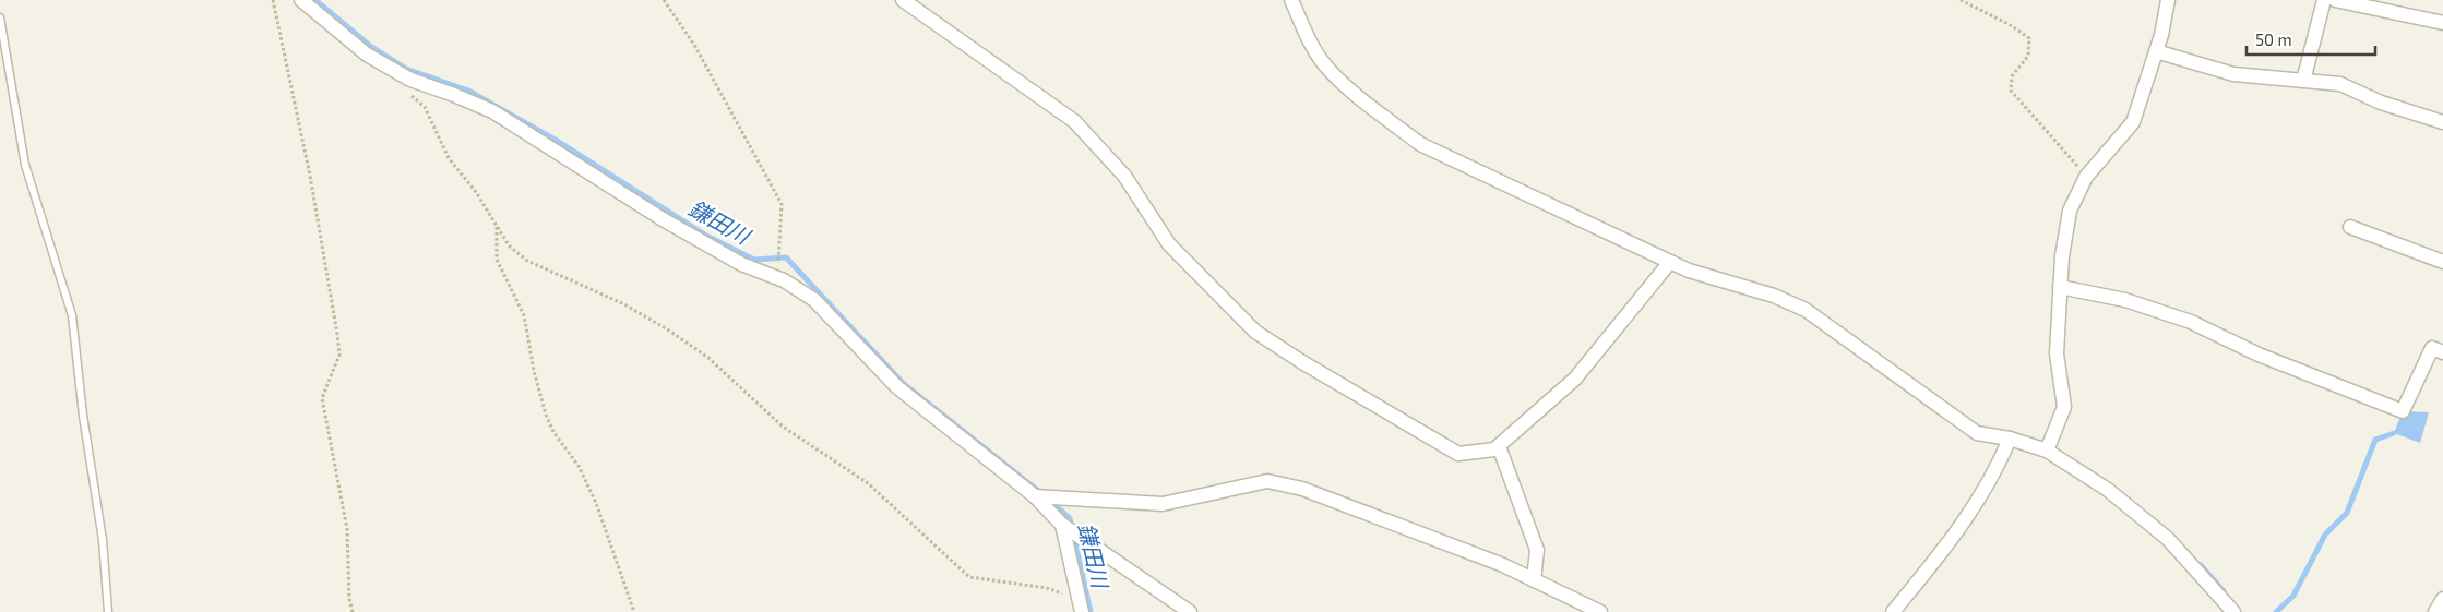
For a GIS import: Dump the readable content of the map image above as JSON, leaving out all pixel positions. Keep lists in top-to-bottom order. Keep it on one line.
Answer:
{"water":["鎌田川"],"scale_bar":"50 m"}
